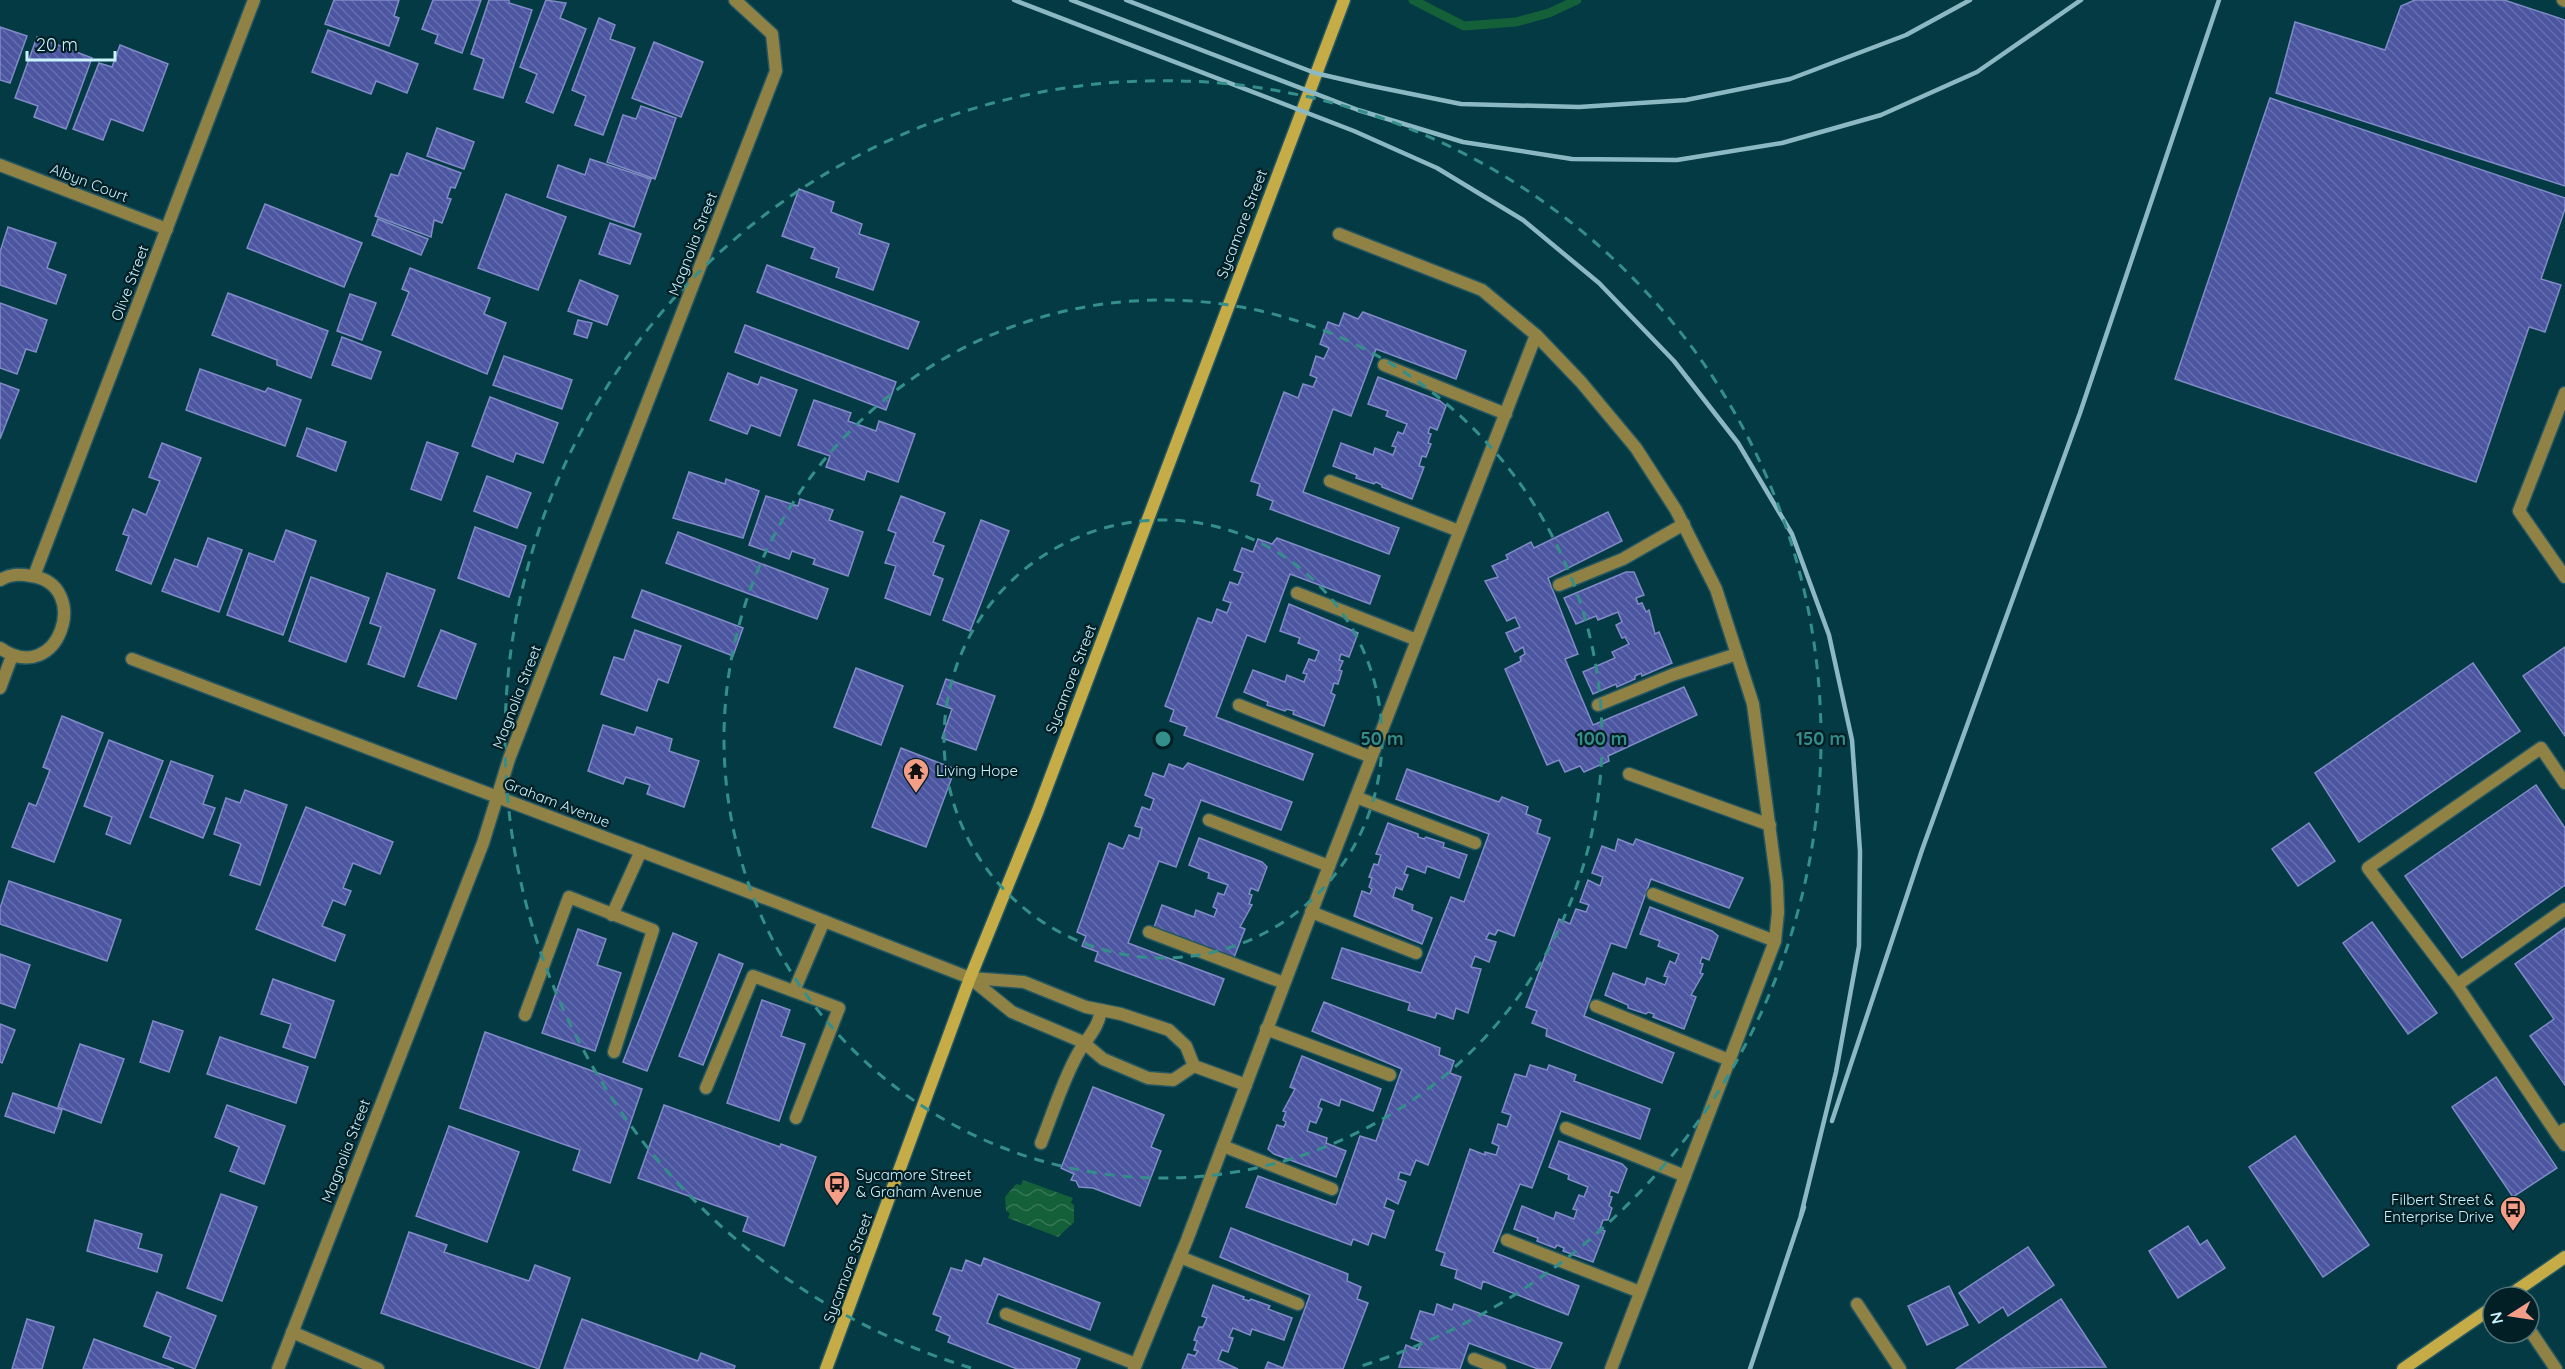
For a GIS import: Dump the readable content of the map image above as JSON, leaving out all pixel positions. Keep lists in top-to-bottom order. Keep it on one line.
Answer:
{"streets":{"street":["Albyn Court","Sycamore Street","Magnolia Street","Olive Street","Graham Avenue"]},"crossings":[["Albyn Court","Olive Street"],["Sycamore Street","Graham Avenue"],["Magnolia Street","Graham Avenue"]],"places":{"temple":["Living Hope"],"bus stop":["Sycamore Street & Graham Avenue","Filbert Street & Enterprise Drive"]},"scale_bar":"20 m","north":"left","rings":["50 m","100 m","150 m"]}
